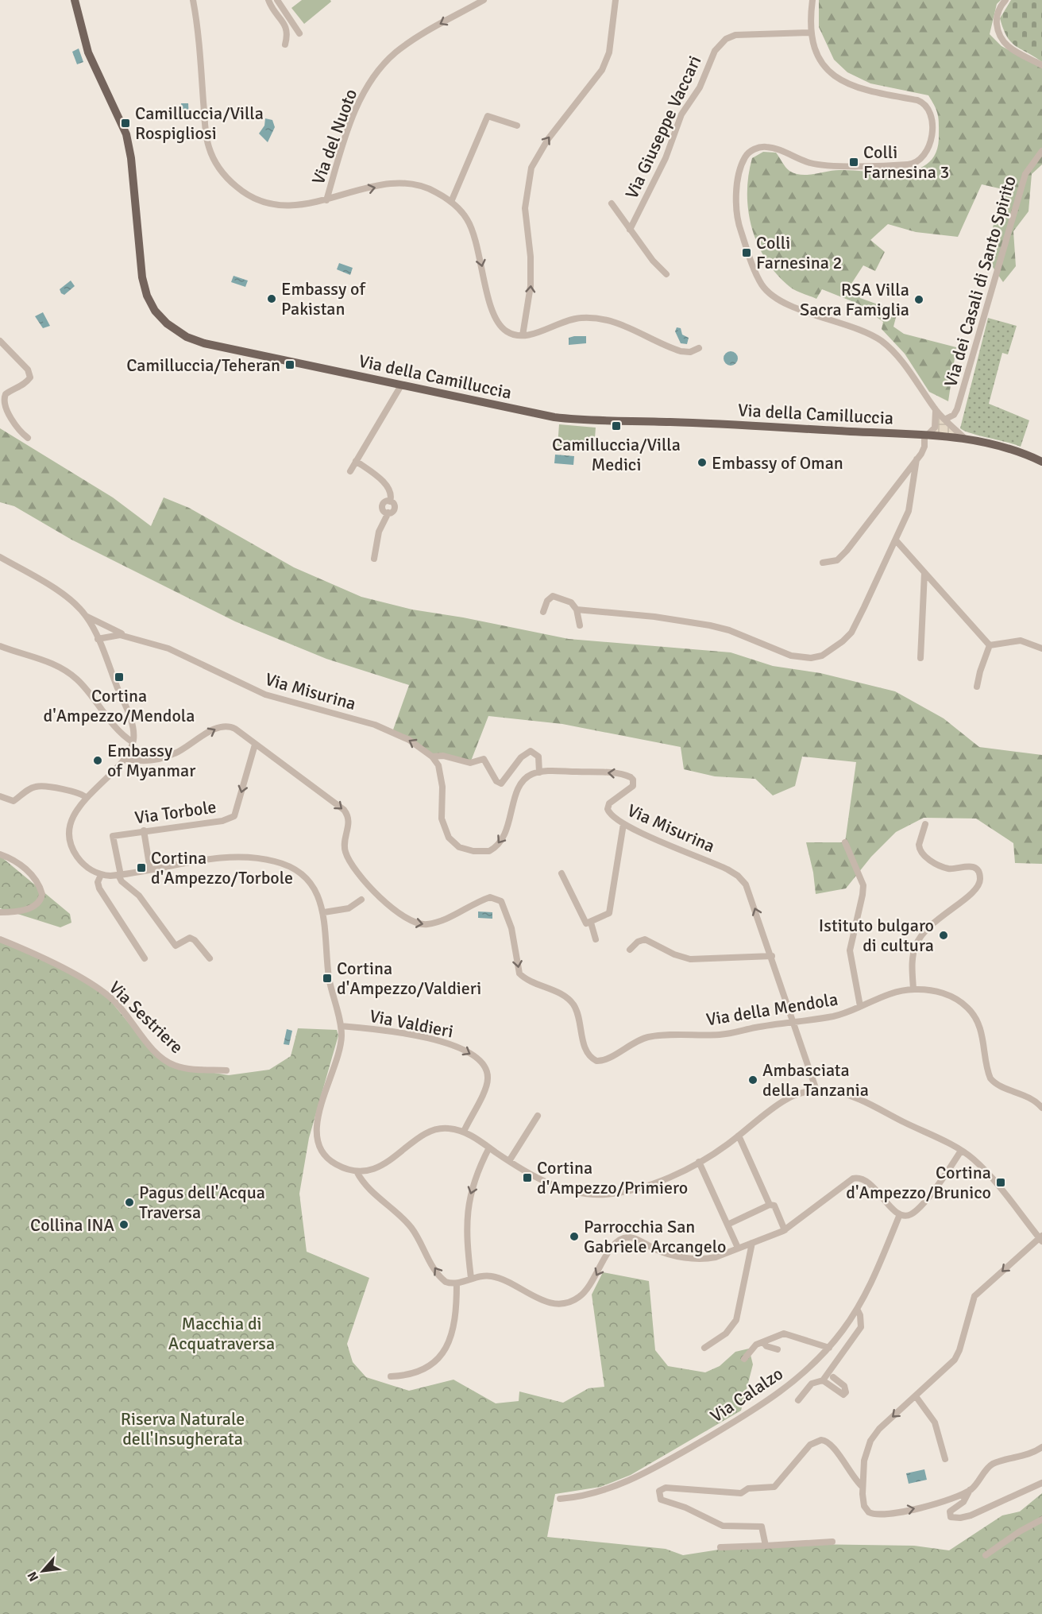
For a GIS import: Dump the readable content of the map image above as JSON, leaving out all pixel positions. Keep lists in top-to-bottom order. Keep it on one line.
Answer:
{"streets":{"main road":["Via della Camilluccia"],"street":["Via Giuseppe Vaccari","Via del Nuoto","Via dei Casali di Santo Spirito","Via Misurina","Via Torbole","Via della Mendola","Via Sestriere","Via Valdieri","Via Calalzo"]},"crossings":[["Via Misurina","Via della Mendola"],["Via Torbole","Via della Mendola"]],"one_way":["Via del Nuoto","Via Misurina","Via Torbole","Via della Mendola"],"parks":["Macchia di Acquatraversa","Riserva Naturale dell'Insugherata"],"places":{"transit":["Camilluccia/Villa Rospigliosi","Colli Farnesina 3","Colli Farnesina 2","Camilluccia/Teheran","Camilluccia/Villa Medici","Cortina d'Ampezzo/Mendola","Cortina d'Ampezzo/Torbole","Cortina d'Ampezzo/Valdieri","Cortina d'Ampezzo/Primiero","Cortina d'Ampezzo/Brunico"],"other":["Embassy of Pakistan","RSA Villa Sacra Famiglia","Embassy of Oman","Embassy of Myanmar","Istituto bulgaro di cultura","Ambasciata della Tanzania","Pagus dell'Acqua Traversa","Collina INA","Parrocchia San Gabriele Arcangelo"]},"north":"bottom left"}
